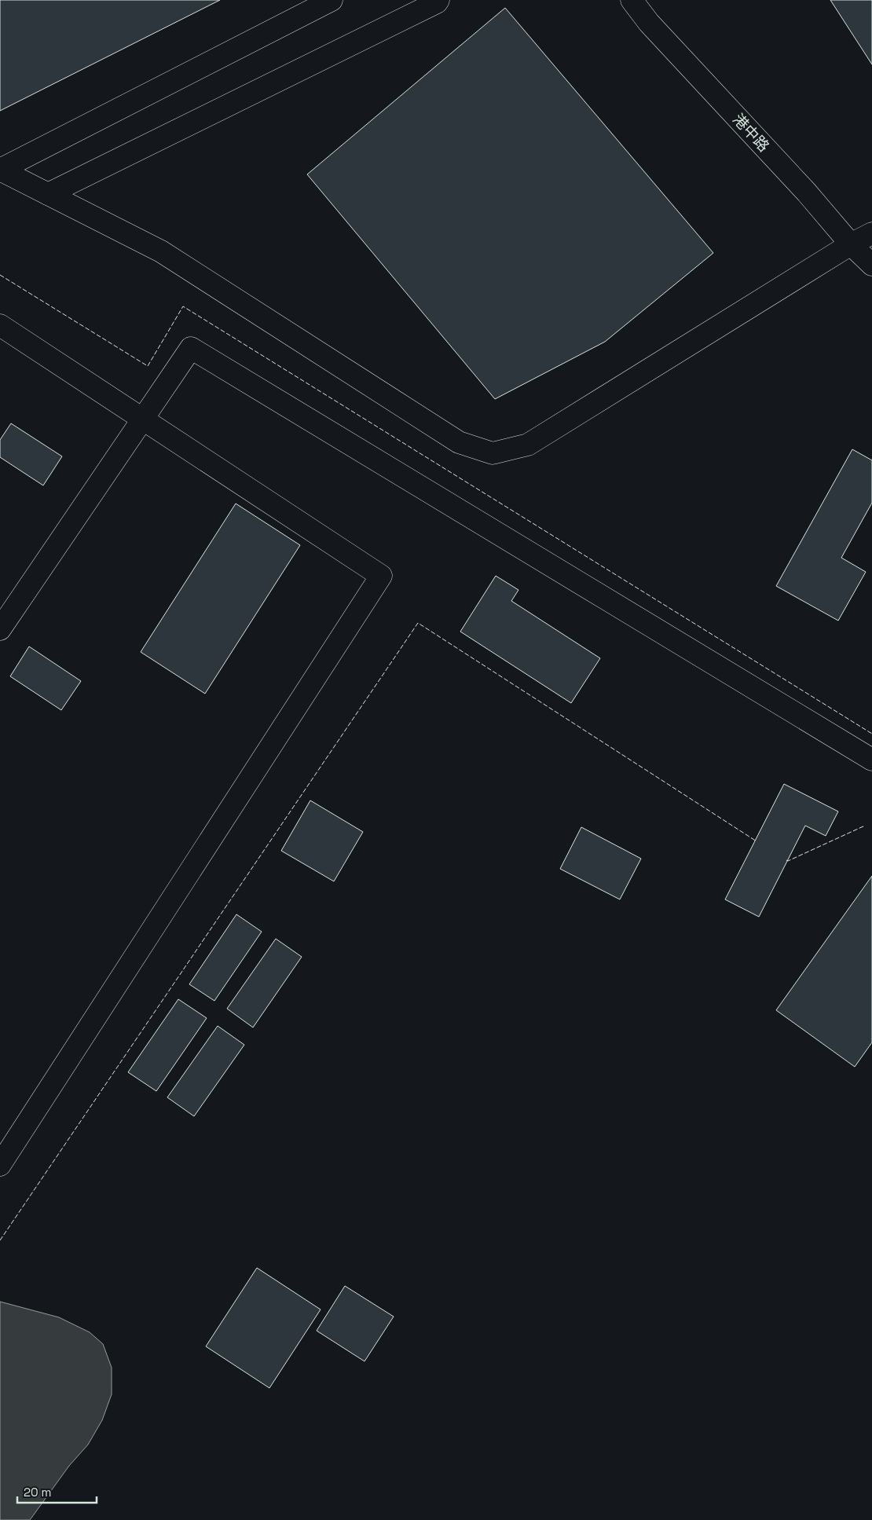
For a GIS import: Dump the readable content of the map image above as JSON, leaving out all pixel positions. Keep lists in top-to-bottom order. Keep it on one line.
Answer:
{"streets":{"street":["港中路"]},"scale_bar":"20 m"}
